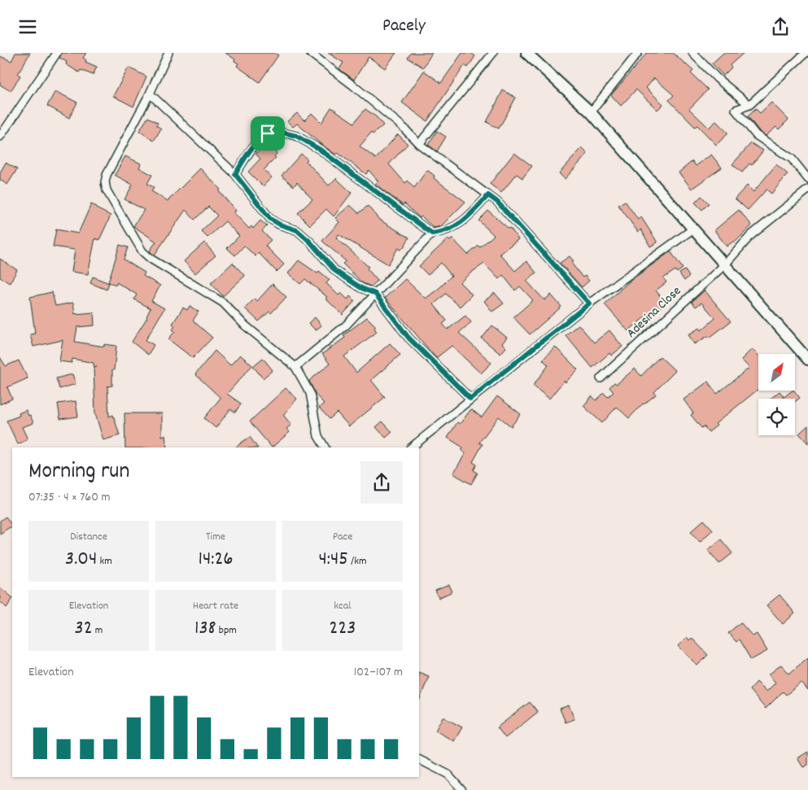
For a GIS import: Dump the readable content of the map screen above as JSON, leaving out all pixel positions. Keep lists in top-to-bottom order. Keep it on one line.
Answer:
{"streets":{"street":["Adesina Close"]},"north":"top right","page":{"header":"Pacely","heading":["Morning run","07:35 · 4 × 760 m"],"stats":[["Distance","3.04 km"],["Time","14:26"],["Pace","4:45 /km"],["Elevation","32 m"],["Heart rate","138 bpm"],["kcal","223"]],"chart":["Elevation","102–107 m"]}}
